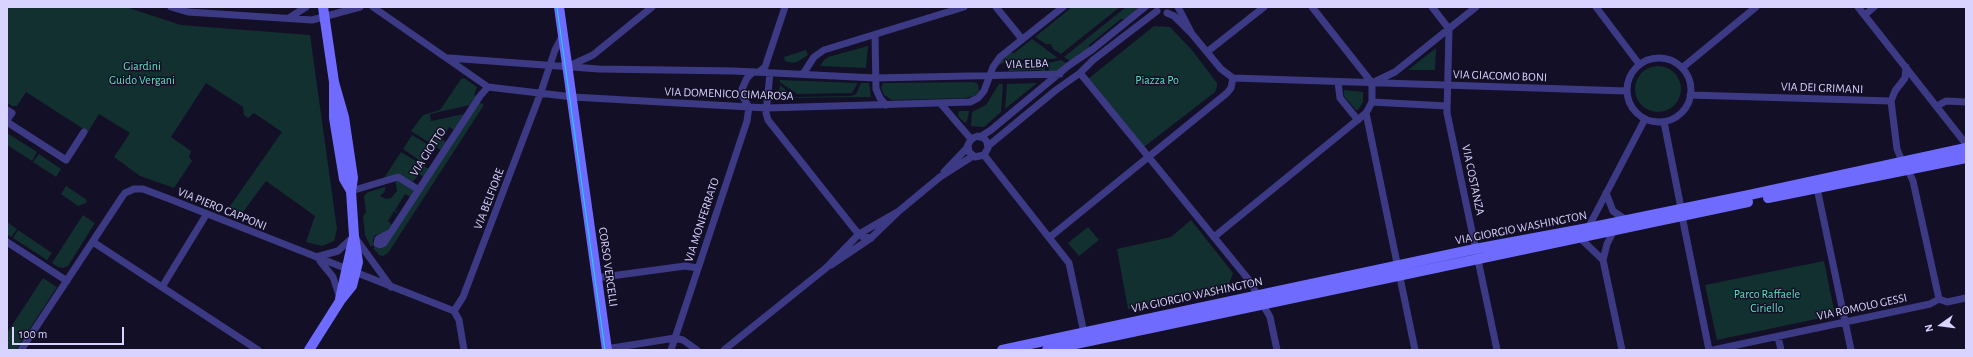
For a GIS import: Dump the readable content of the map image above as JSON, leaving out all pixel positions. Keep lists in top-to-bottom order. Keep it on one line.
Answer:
{"streets":{"street":["VIA ELBA","VIA GIACOMO BONI","VIA DEI GRIMANI","VIA DOMENICO CIMAROSA","VIA GIOTTO","VIA COSTANZA","VIA BELFIORE","VIA PIERO CAPPONI","VIA MONFERRATO","VIA GIORGIO WASHINGTON","CORSO VERCELLI","VIA ROMOLO GESSI"]},"crossings":[["VIA ELBA","VIA DOMENICO CIMAROSA"],["VIA GIACOMO BONI","VIA DEI GRIMANI"],["VIA GIACOMO BONI","VIA COSTANZA"],["VIA DOMENICO CIMAROSA","VIA GIOTTO"],["VIA DOMENICO CIMAROSA","VIA BELFIORE"],["VIA DOMENICO CIMAROSA","VIA MONFERRATO"],["VIA DOMENICO CIMAROSA","CORSO VERCELLI"],["VIA COSTANZA","VIA GIORGIO WASHINGTON"],["VIA BELFIORE","CORSO VERCELLI"]],"parks":["Giardini Guido Vergani","Piazza Po","Parco Raffaele Ciriello"],"scale_bar":"100 m","north":"left"}
